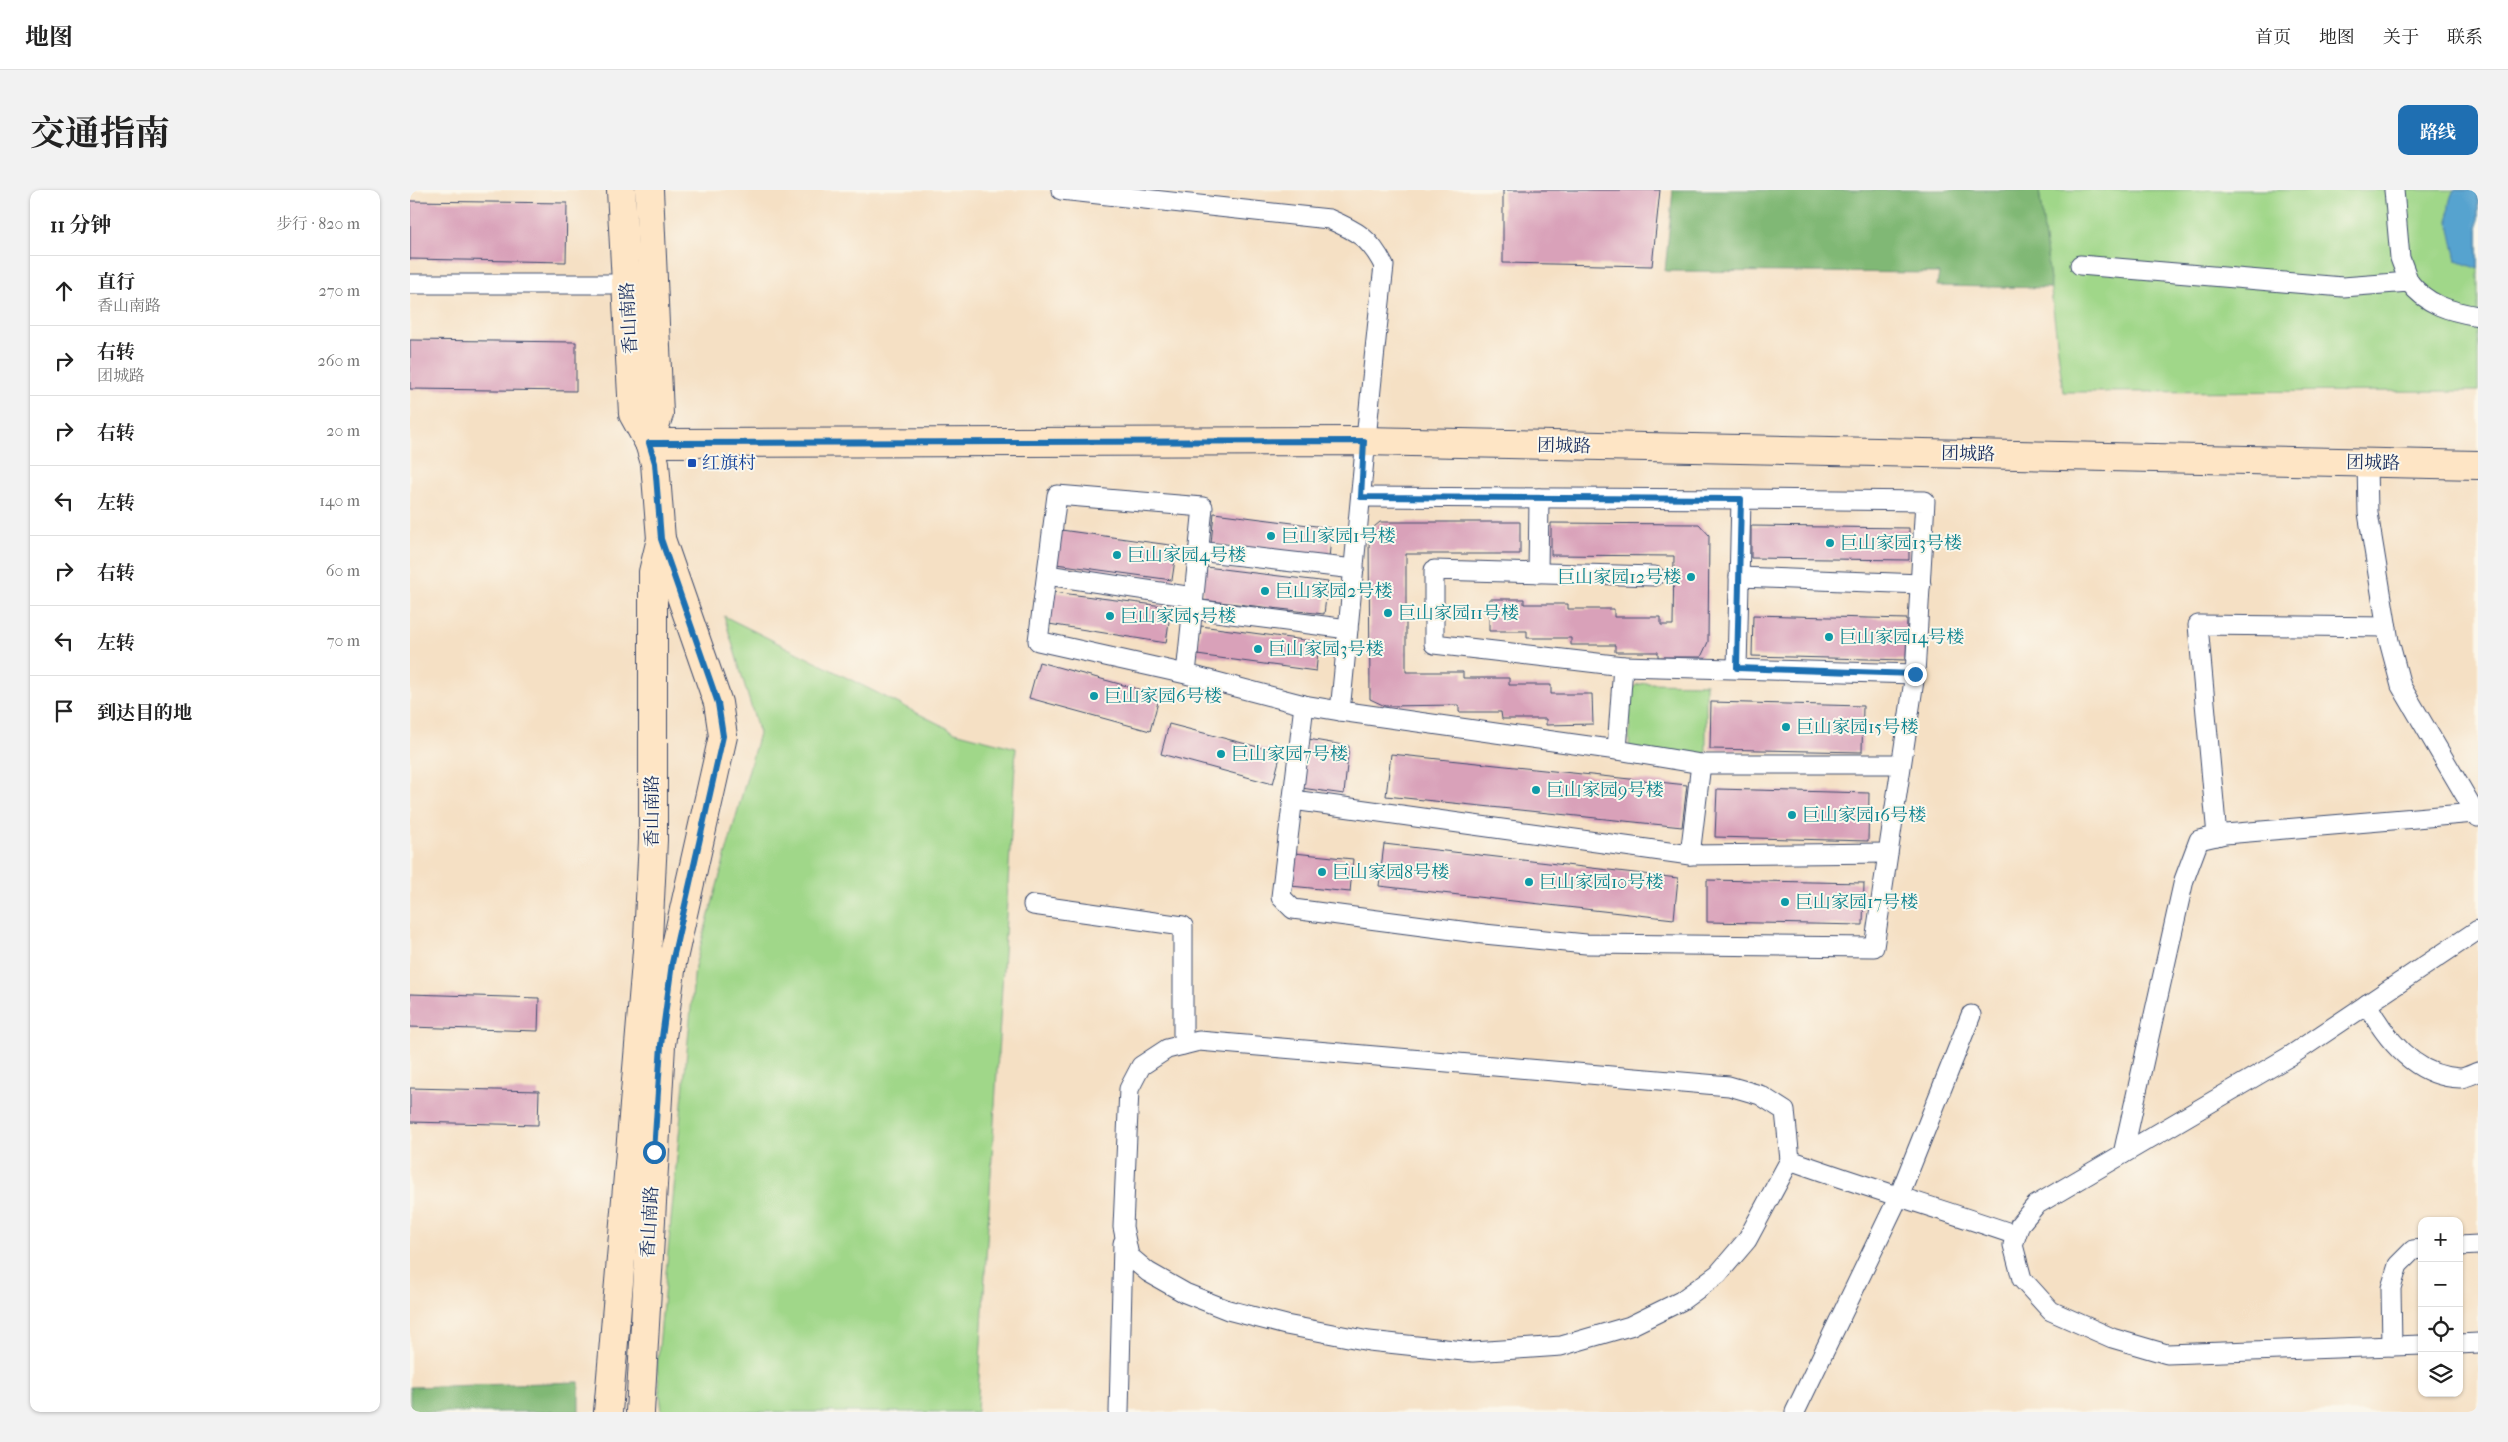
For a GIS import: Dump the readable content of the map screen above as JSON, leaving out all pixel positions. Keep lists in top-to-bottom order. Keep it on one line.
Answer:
{"streets":{"street":["香山南路","团城路"]},"crossings":[["香山南路","团城路"]],"places":{"transit":["红旗村"],"other":["巨山家园1号楼","巨山家园13号楼","巨山家园4号楼","巨山家园12号楼","巨山家园2号楼","巨山家园11号楼","巨山家园5号楼","巨山家园14号楼","巨山家园3号楼","巨山家园6号楼","巨山家园15号楼","巨山家园7号楼","巨山家园9号楼","巨山家园16号楼","巨山家园8号楼","巨山家园10号楼","巨山家园17号楼"]},"page":{"header":"地图","nav":["首页","地图","关于","联系"],"title":"交通指南","buttons":"路线","heading":["11 分钟","步行 · 820 m"],"list":[["直行","香山南路","270 m"],["右转","团城路","260 m"],["右转","20 m"],["左转","140 m"],["右转","60 m"],["左转","70 m"],"到达目的地"],"map_buttons":["+","−"]}}
